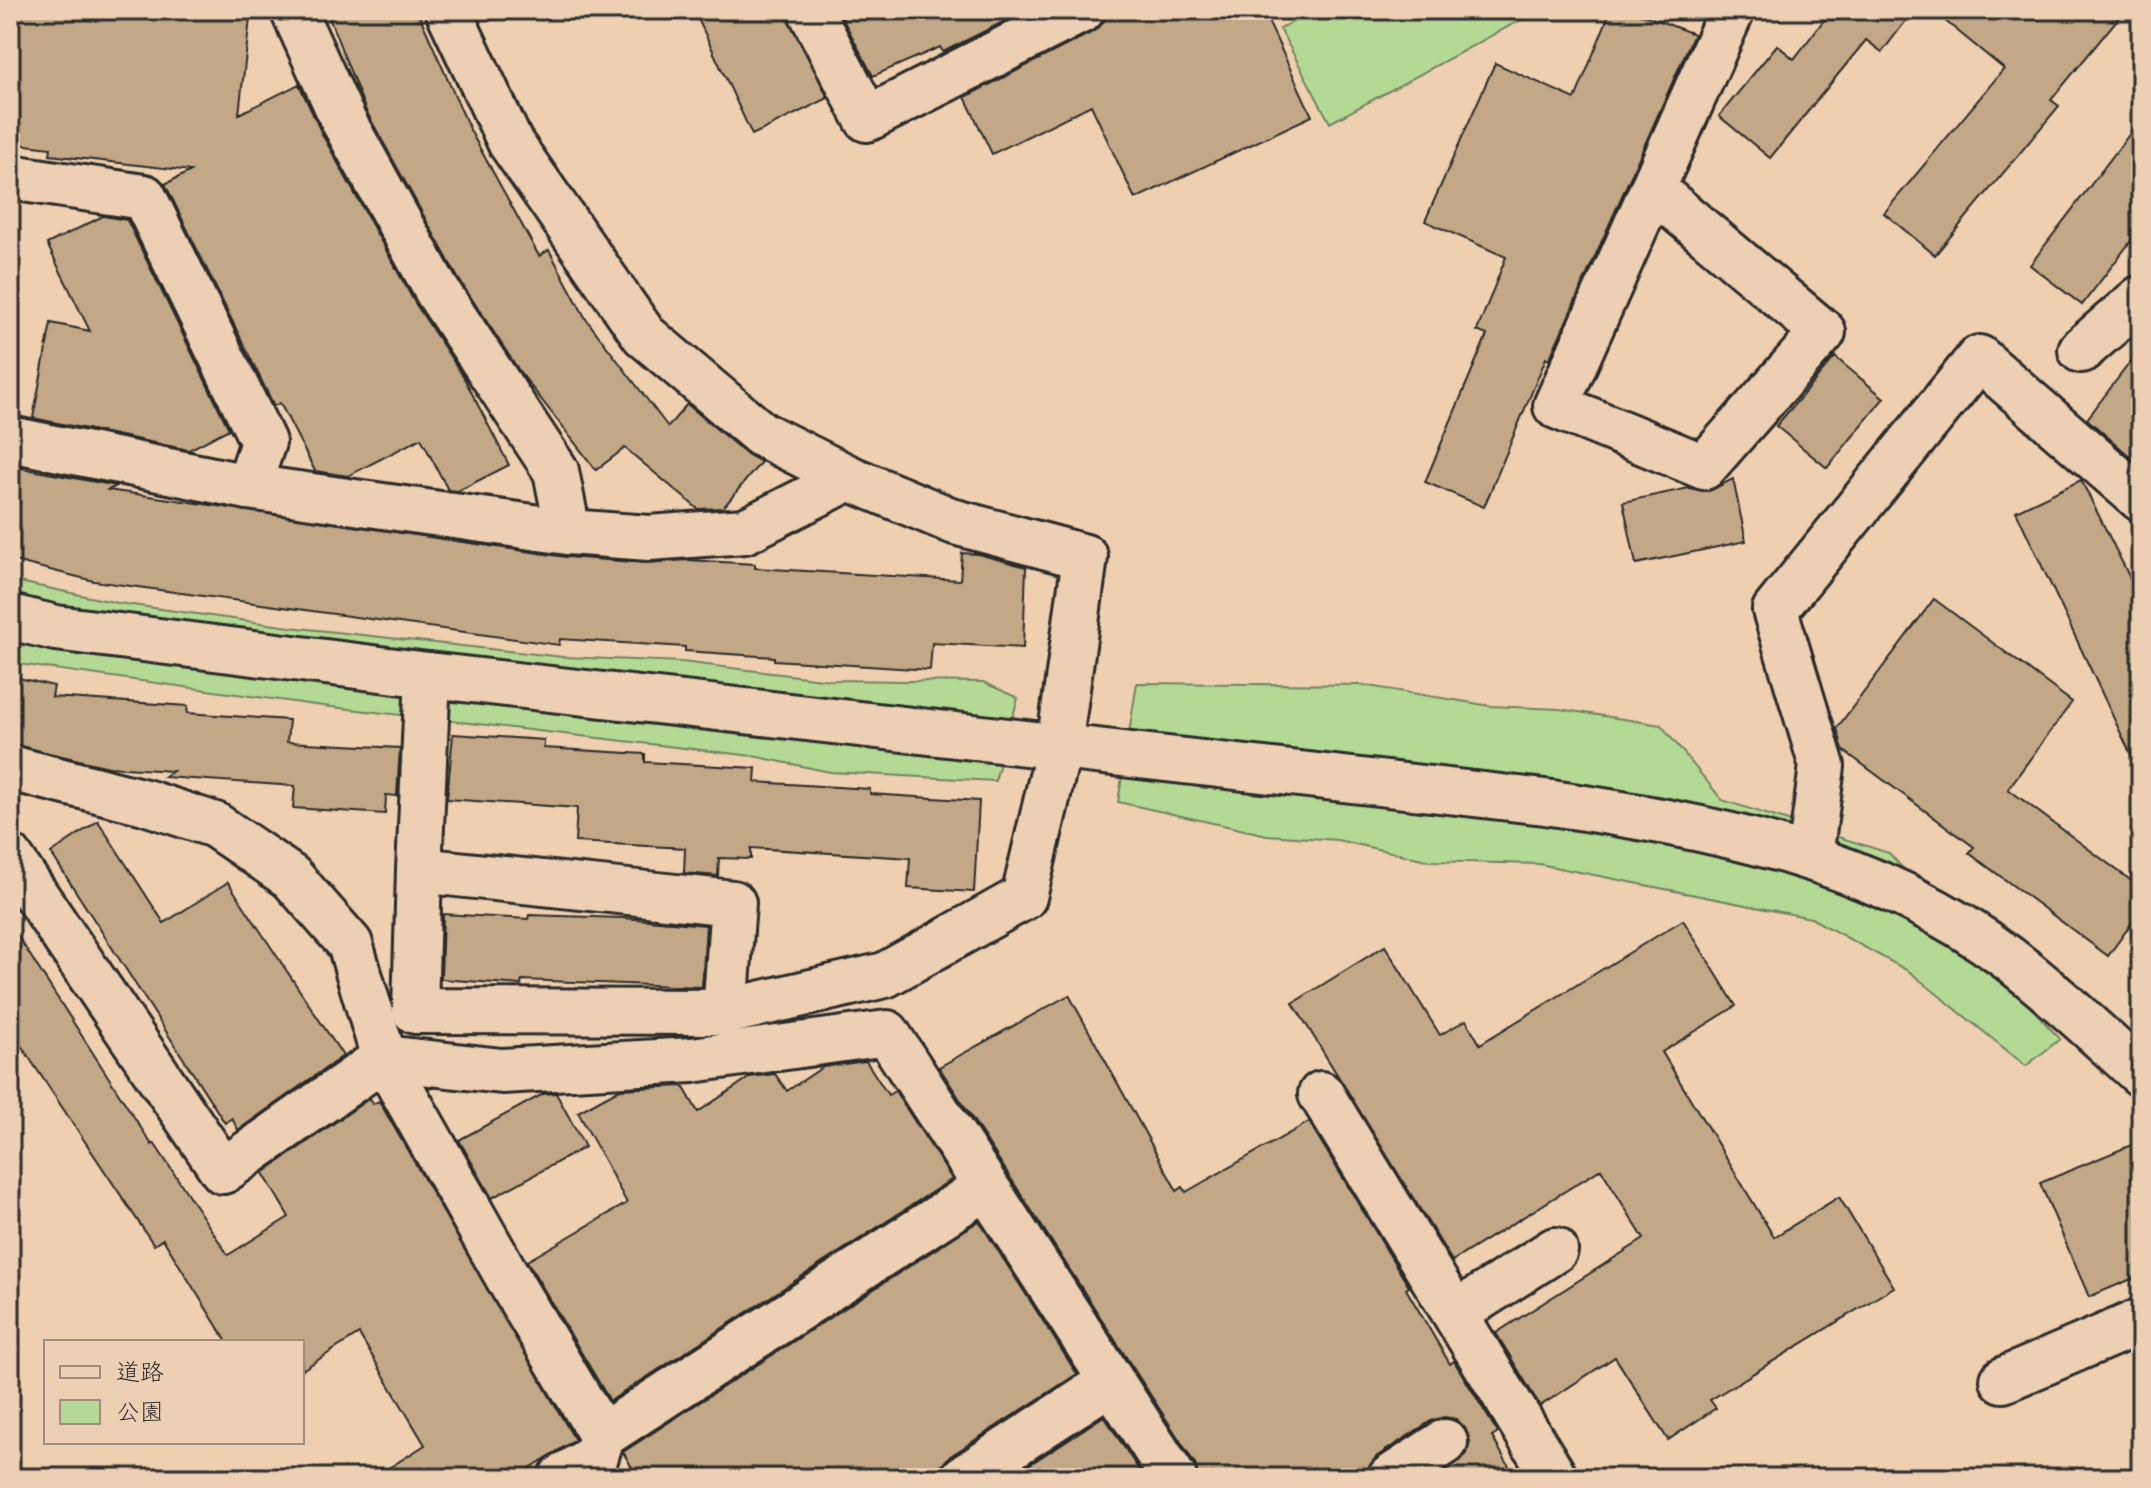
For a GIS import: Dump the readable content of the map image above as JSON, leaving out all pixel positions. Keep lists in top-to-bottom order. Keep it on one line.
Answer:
{"legend":["道路","公園"]}
